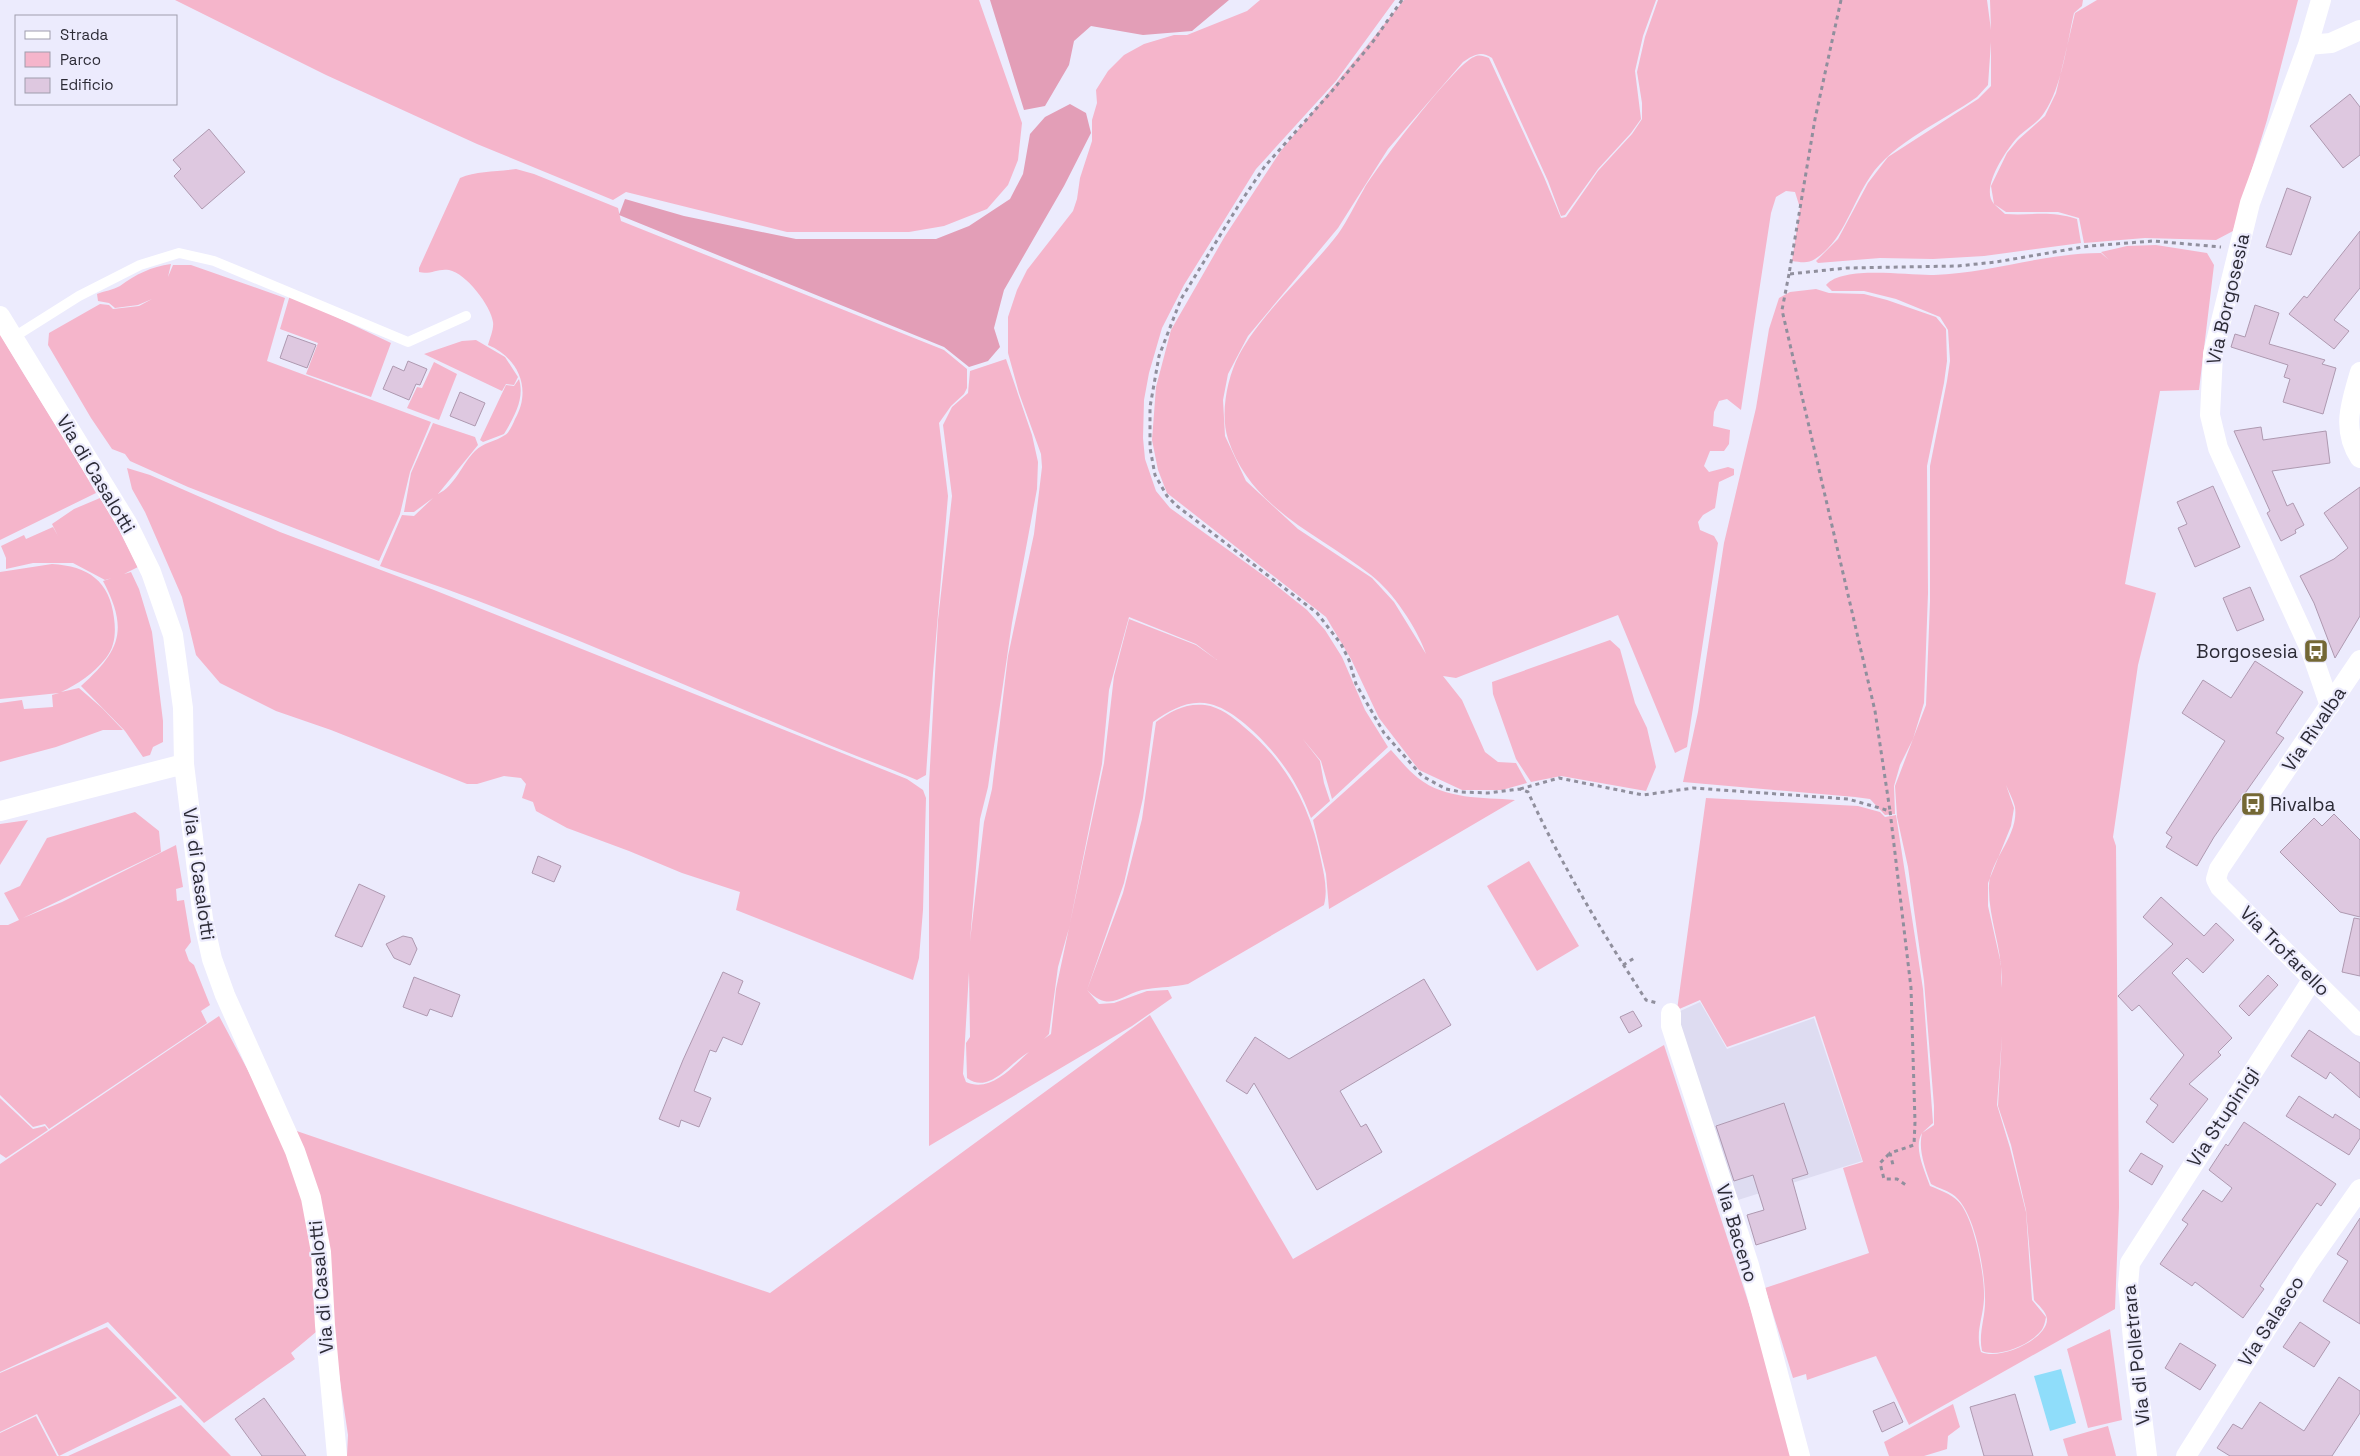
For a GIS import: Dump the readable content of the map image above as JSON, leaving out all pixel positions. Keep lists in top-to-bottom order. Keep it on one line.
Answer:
{"streets":{"street":["Via Borgosesia","Via di Casalotti","Via Rivalba","Via Trofarello","Via Stupinigi","Via Baceno","Via Salasco","Via di Polletrara"]},"crossings":[["Via Borgosesia","Via Rivalba"],["Via Rivalba","Via Trofarello"],["Via Trofarello","Via Stupinigi"],["Via Stupinigi","Via di Polletrara"]],"places":{"bus stop":["Borgosesia","Rivalba"]},"legend":["Strada","Parco","Edificio"]}
